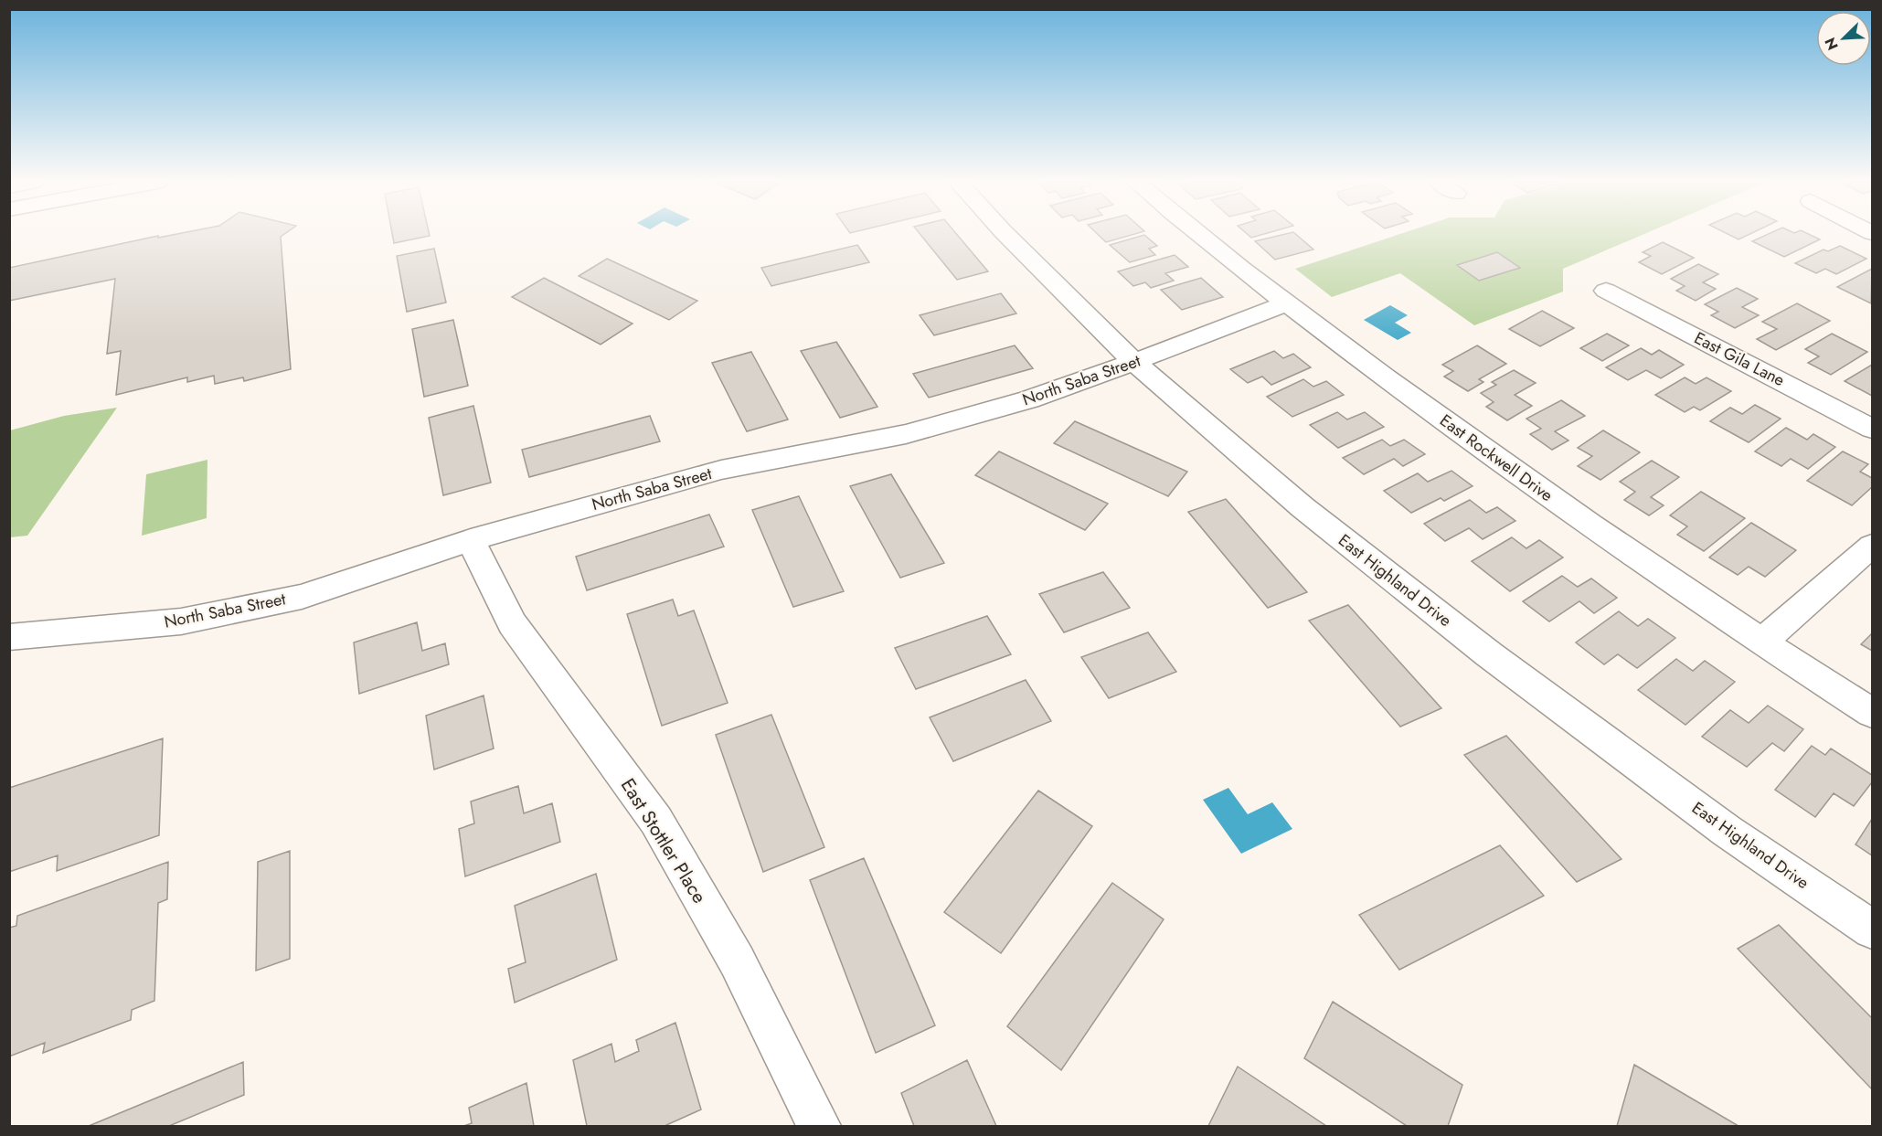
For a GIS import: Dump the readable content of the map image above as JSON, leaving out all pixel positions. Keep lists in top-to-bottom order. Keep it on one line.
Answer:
{"streets":{"street":["East Gila Lane","North Saba Street","East Rockwell Drive","East Highland Drive","East Stottler Place"]},"crossings":[["North Saba Street","East Rockwell Drive"],["North Saba Street","East Highland Drive"],["North Saba Street","East Stottler Place"]],"north":"bottom left"}
